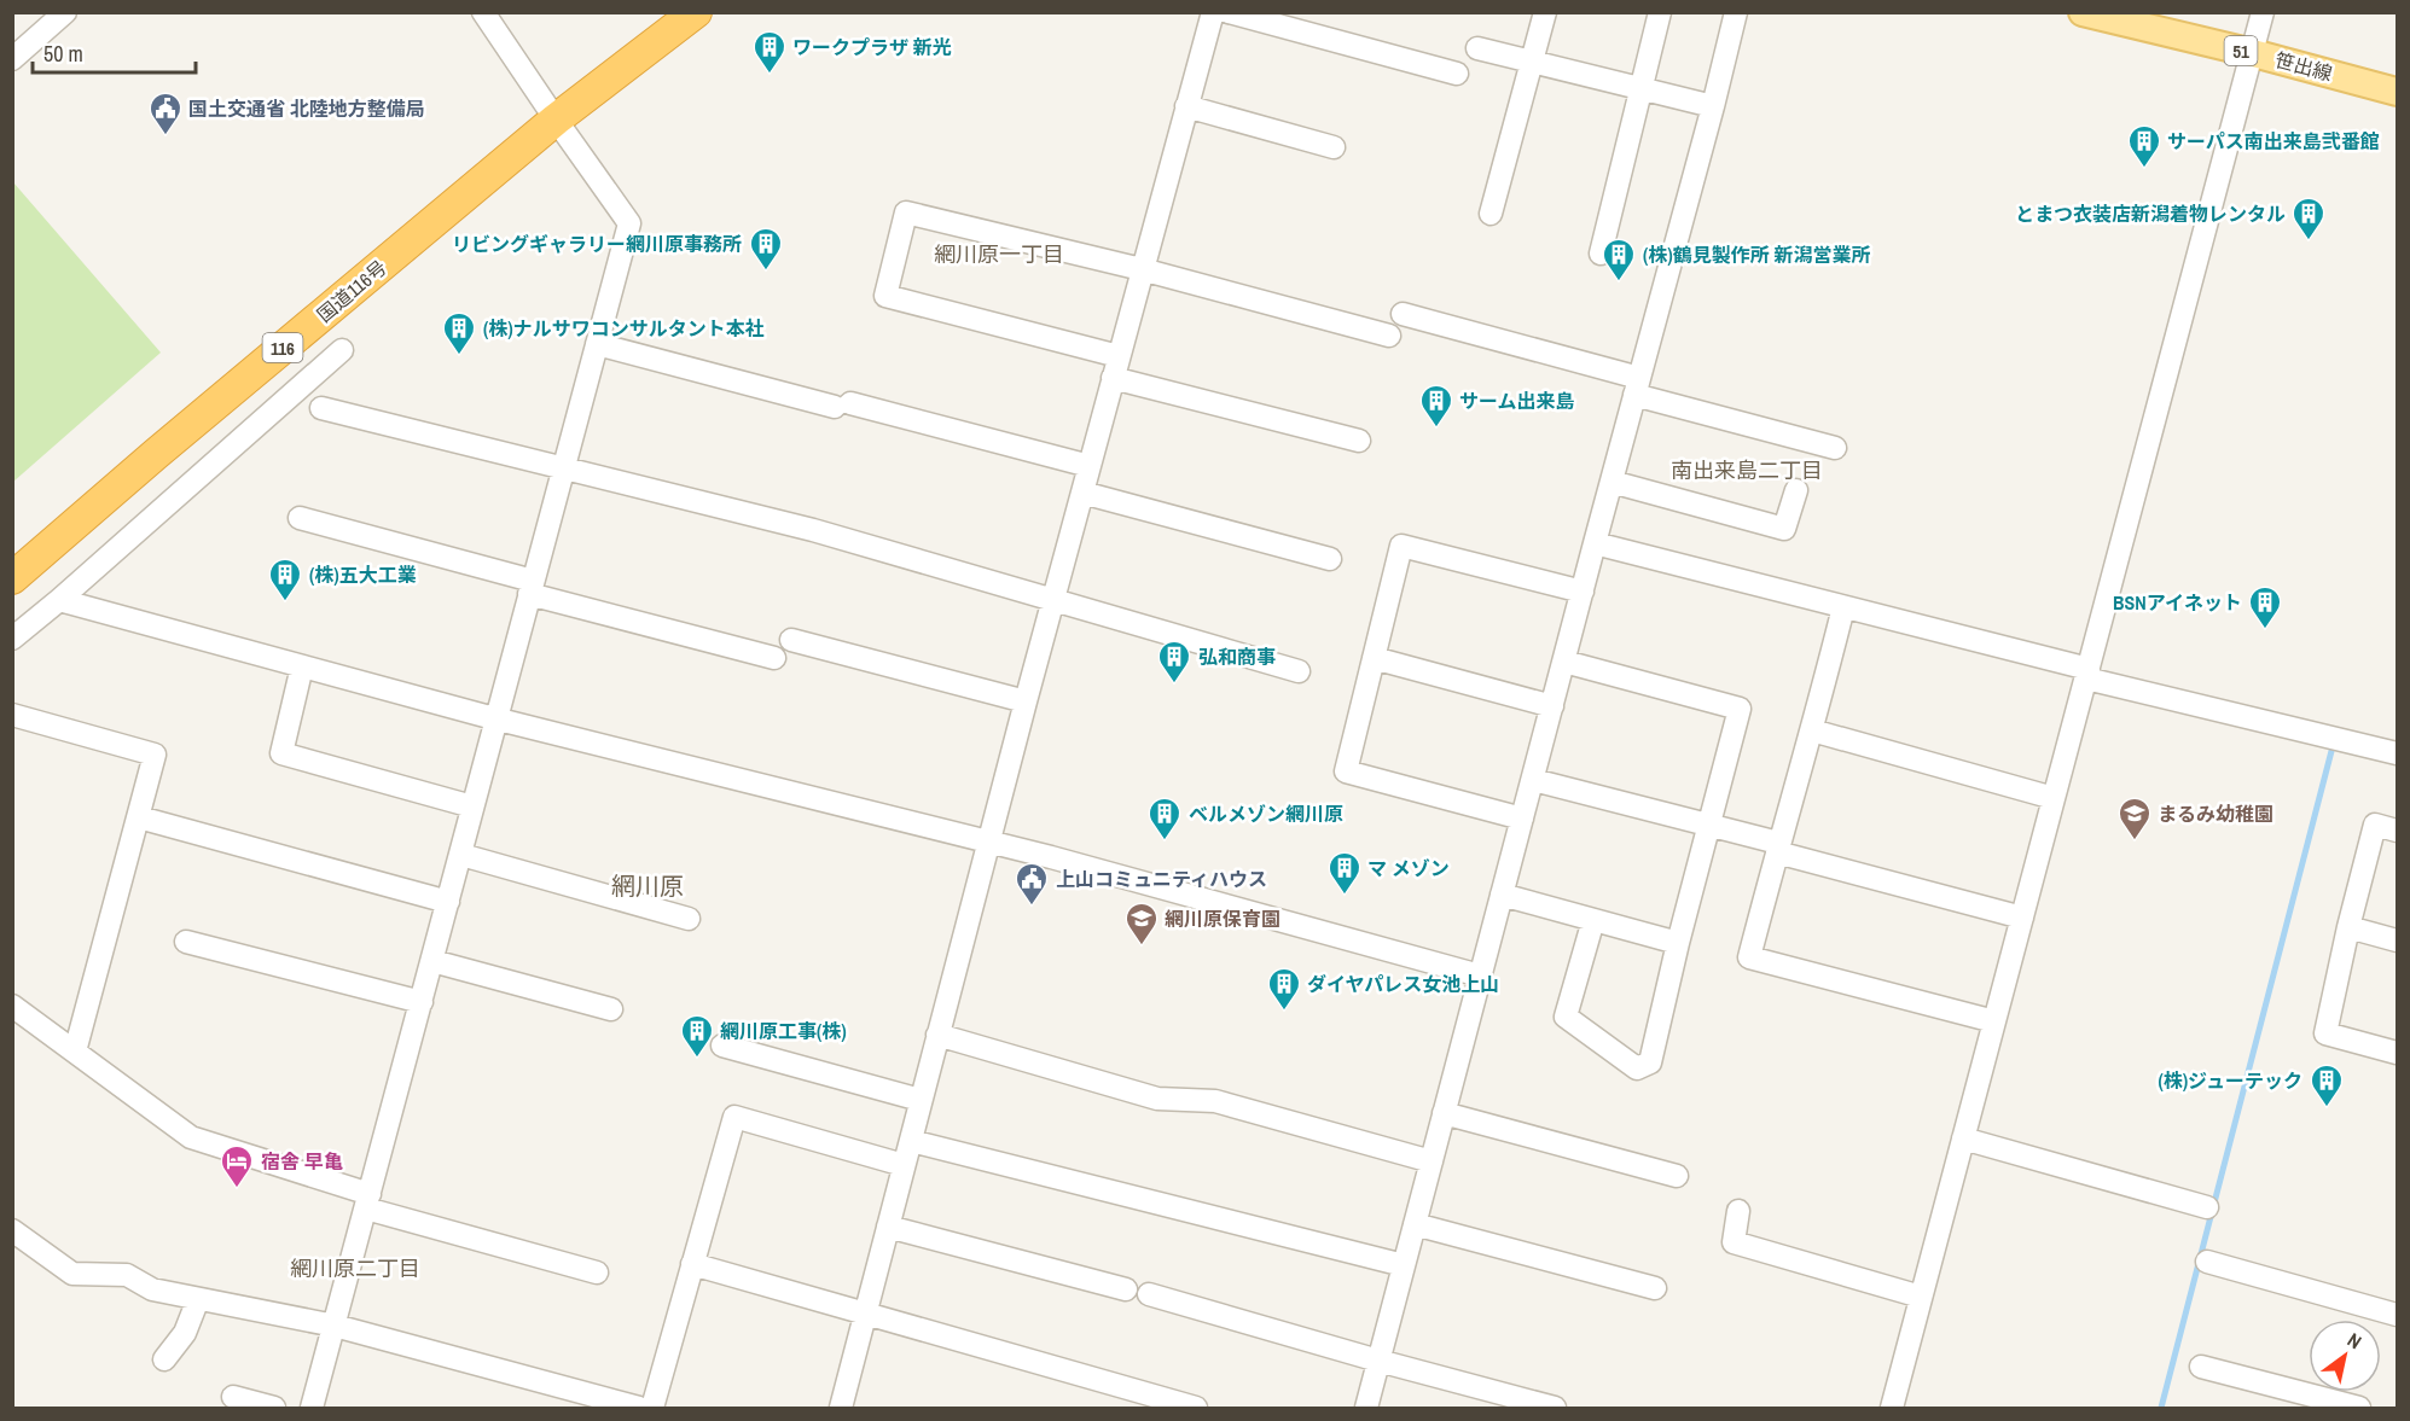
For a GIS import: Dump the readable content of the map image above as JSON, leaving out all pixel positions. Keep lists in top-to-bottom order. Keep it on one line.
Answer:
{"streets":{"highway":["国道116号","116"],"main road":["51","笹出線"]},"districts":["網川原一丁目","南出来島二丁目","網川原","網川原二丁目"],"places":{"building":["ワークプラザ 新光","サーパス南出来島弐番館","とまつ衣装店新潟着物レンタル","リビングギャラリー網川原事務所","(株)鶴見製作所 新潟営業所","(株)ナルサワコンサルタント本社","サーム出来島","(株)五大工業","BSNアイネット","弘和商事","ベルメゾン網川原","マ メゾン","ダイヤパレス女池上山","網川原工事(株)","(株)ジューテック"],"public building":["国土交通省 北陸地方整備局","上山コミュニティハウス"],"school or university":["まるみ幼稚園","網川原保育園"],"hotel":["宿舎 早亀"]},"scale_bar":"50 m","north":"top right"}
